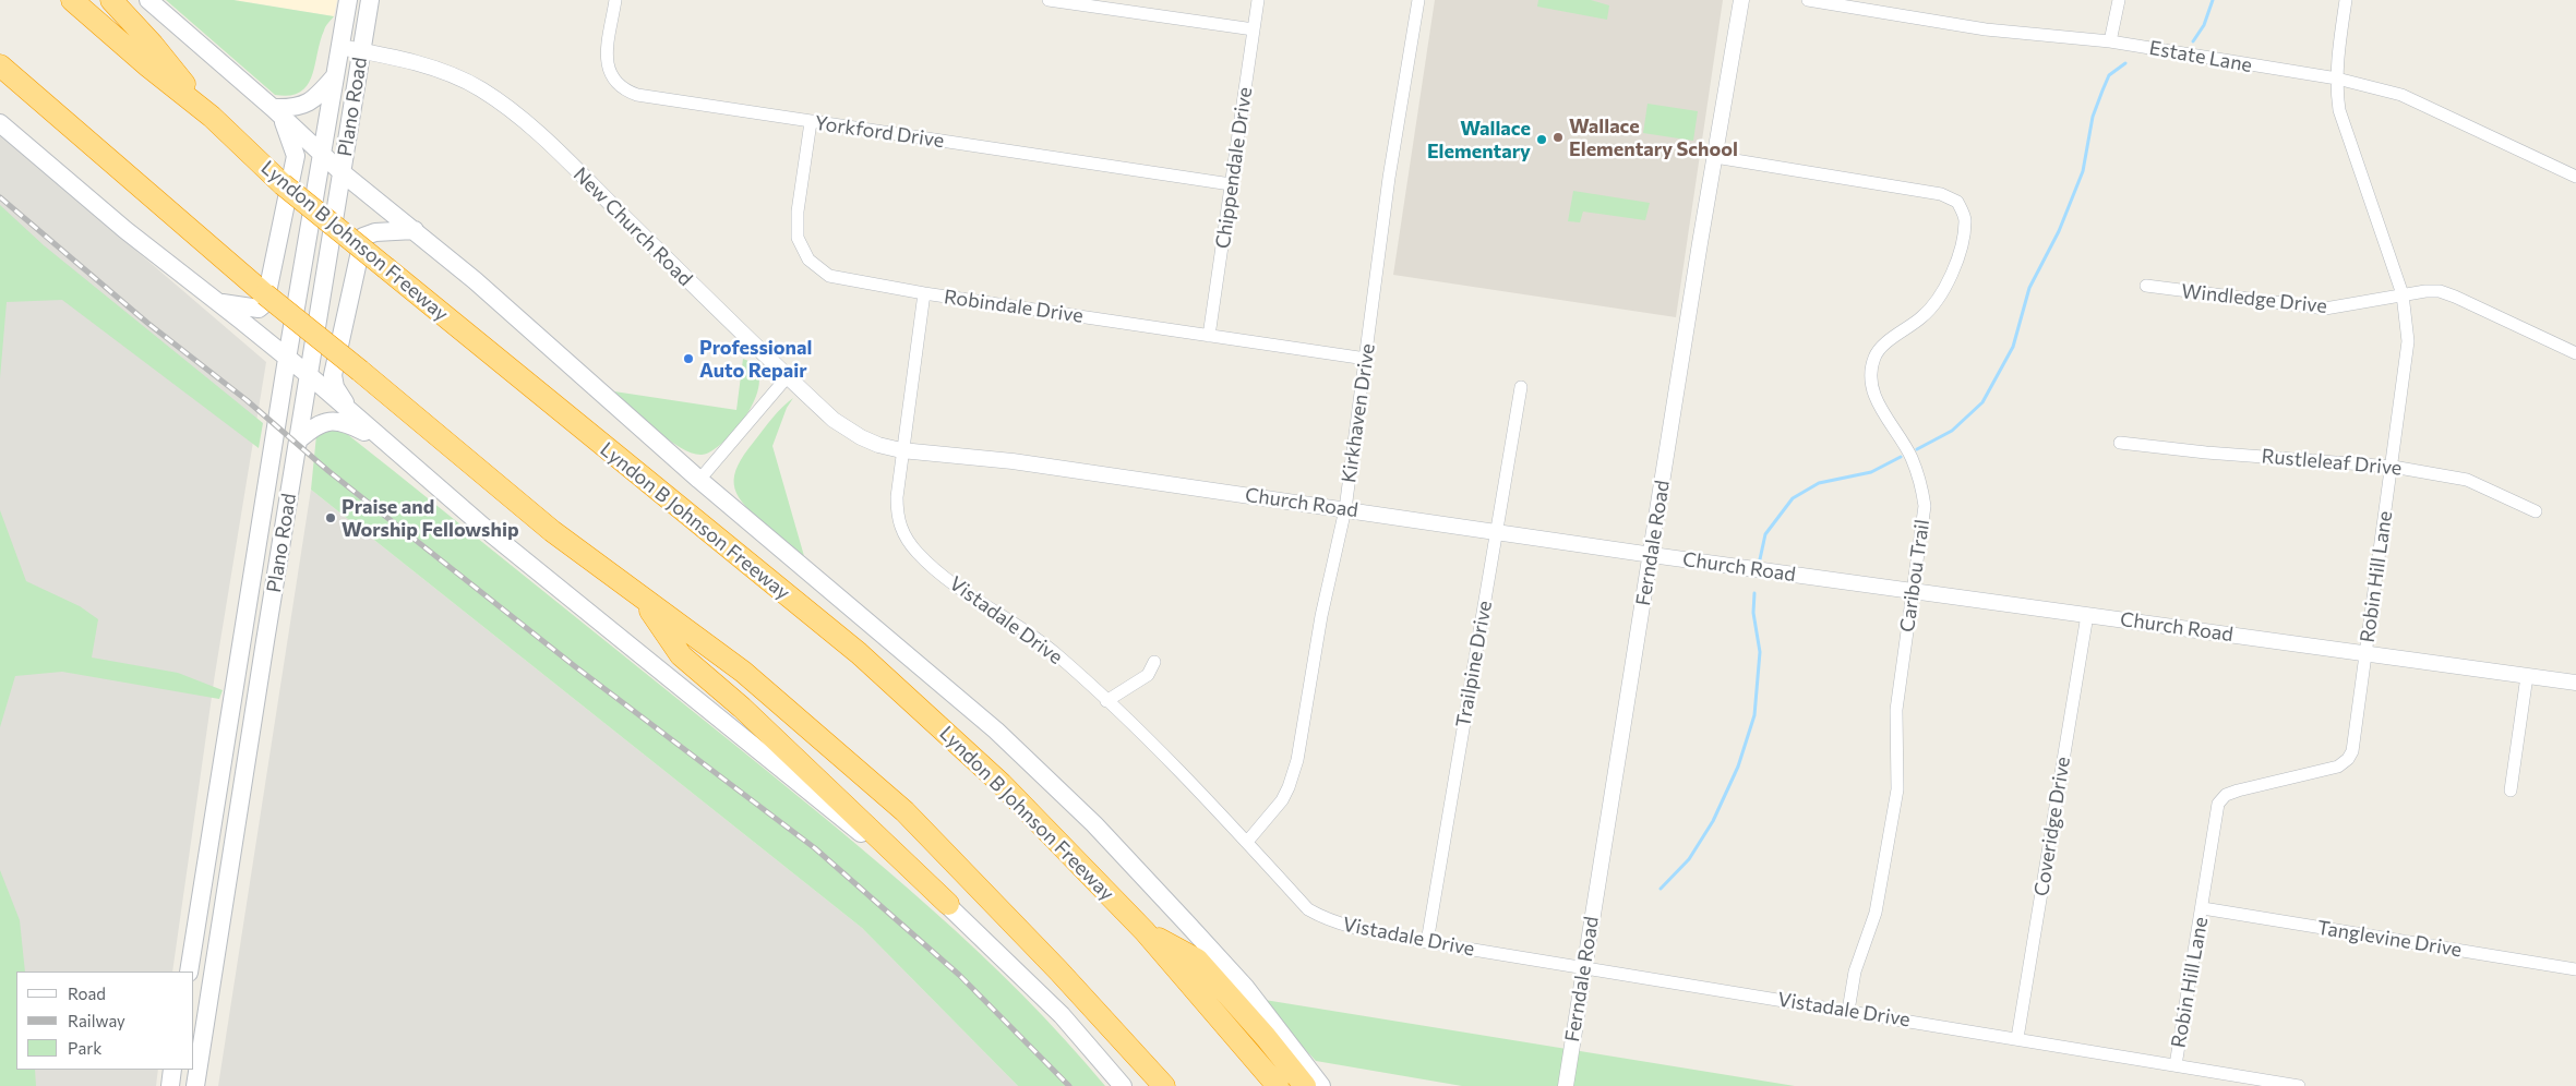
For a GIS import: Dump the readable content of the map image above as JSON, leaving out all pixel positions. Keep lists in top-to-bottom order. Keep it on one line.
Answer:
{"streets":{"highway":["Lyndon B Johnson Freeway"],"main road":["Plano Road"],"street":["Estate Lane","Yorkford Drive","Chippendale Drive","New Church Road","Windledge Drive","Robindale Drive","Kirkhaven Drive","Rustleleaf Drive","Church Road","Ferndale Road","Caribou Trail","Robin Hill Lane","Vistadale Drive","Trailpine Drive","Coveridge Drive","Tanglevine Drive"]},"crossings":[["Estate Lane","Robin Hill Lane"],["Plano Road","New Church Road"],["Yorkford Drive","Chippendale Drive"],["Yorkford Drive","Robindale Drive"],["Chippendale Drive","Robindale Drive"],["New Church Road","Church Road"],["New Church Road","Vistadale Drive"],["Windledge Drive","Robin Hill Lane"],["Robindale Drive","Kirkhaven Drive"],["Robindale Drive","Vistadale Drive"],["Kirkhaven Drive","Church Road"],["Kirkhaven Drive","Vistadale Drive"],["Rustleleaf Drive","Robin Hill Lane"],["Church Road","Ferndale Road"],["Church Road","Caribou Trail"],["Church Road","Robin Hill Lane"],["Church Road","Vistadale Drive"],["Church Road","Trailpine Drive"],["Church Road","Coveridge Drive"],["Ferndale Road","Caribou Trail"],["Ferndale Road","Vistadale Drive"],["Caribou Trail","Vistadale Drive"],["Robin Hill Lane","Vistadale Drive"],["Robin Hill Lane","Tanglevine Drive"],["Vistadale Drive","Trailpine Drive"],["Vistadale Drive","Coveridge Drive"]],"places":["Wallace Elementary School","Wallace Elementary","Professional Auto Repair","Praise and Worship Fellowship"],"legend":["Road","Railway","Park"]}
